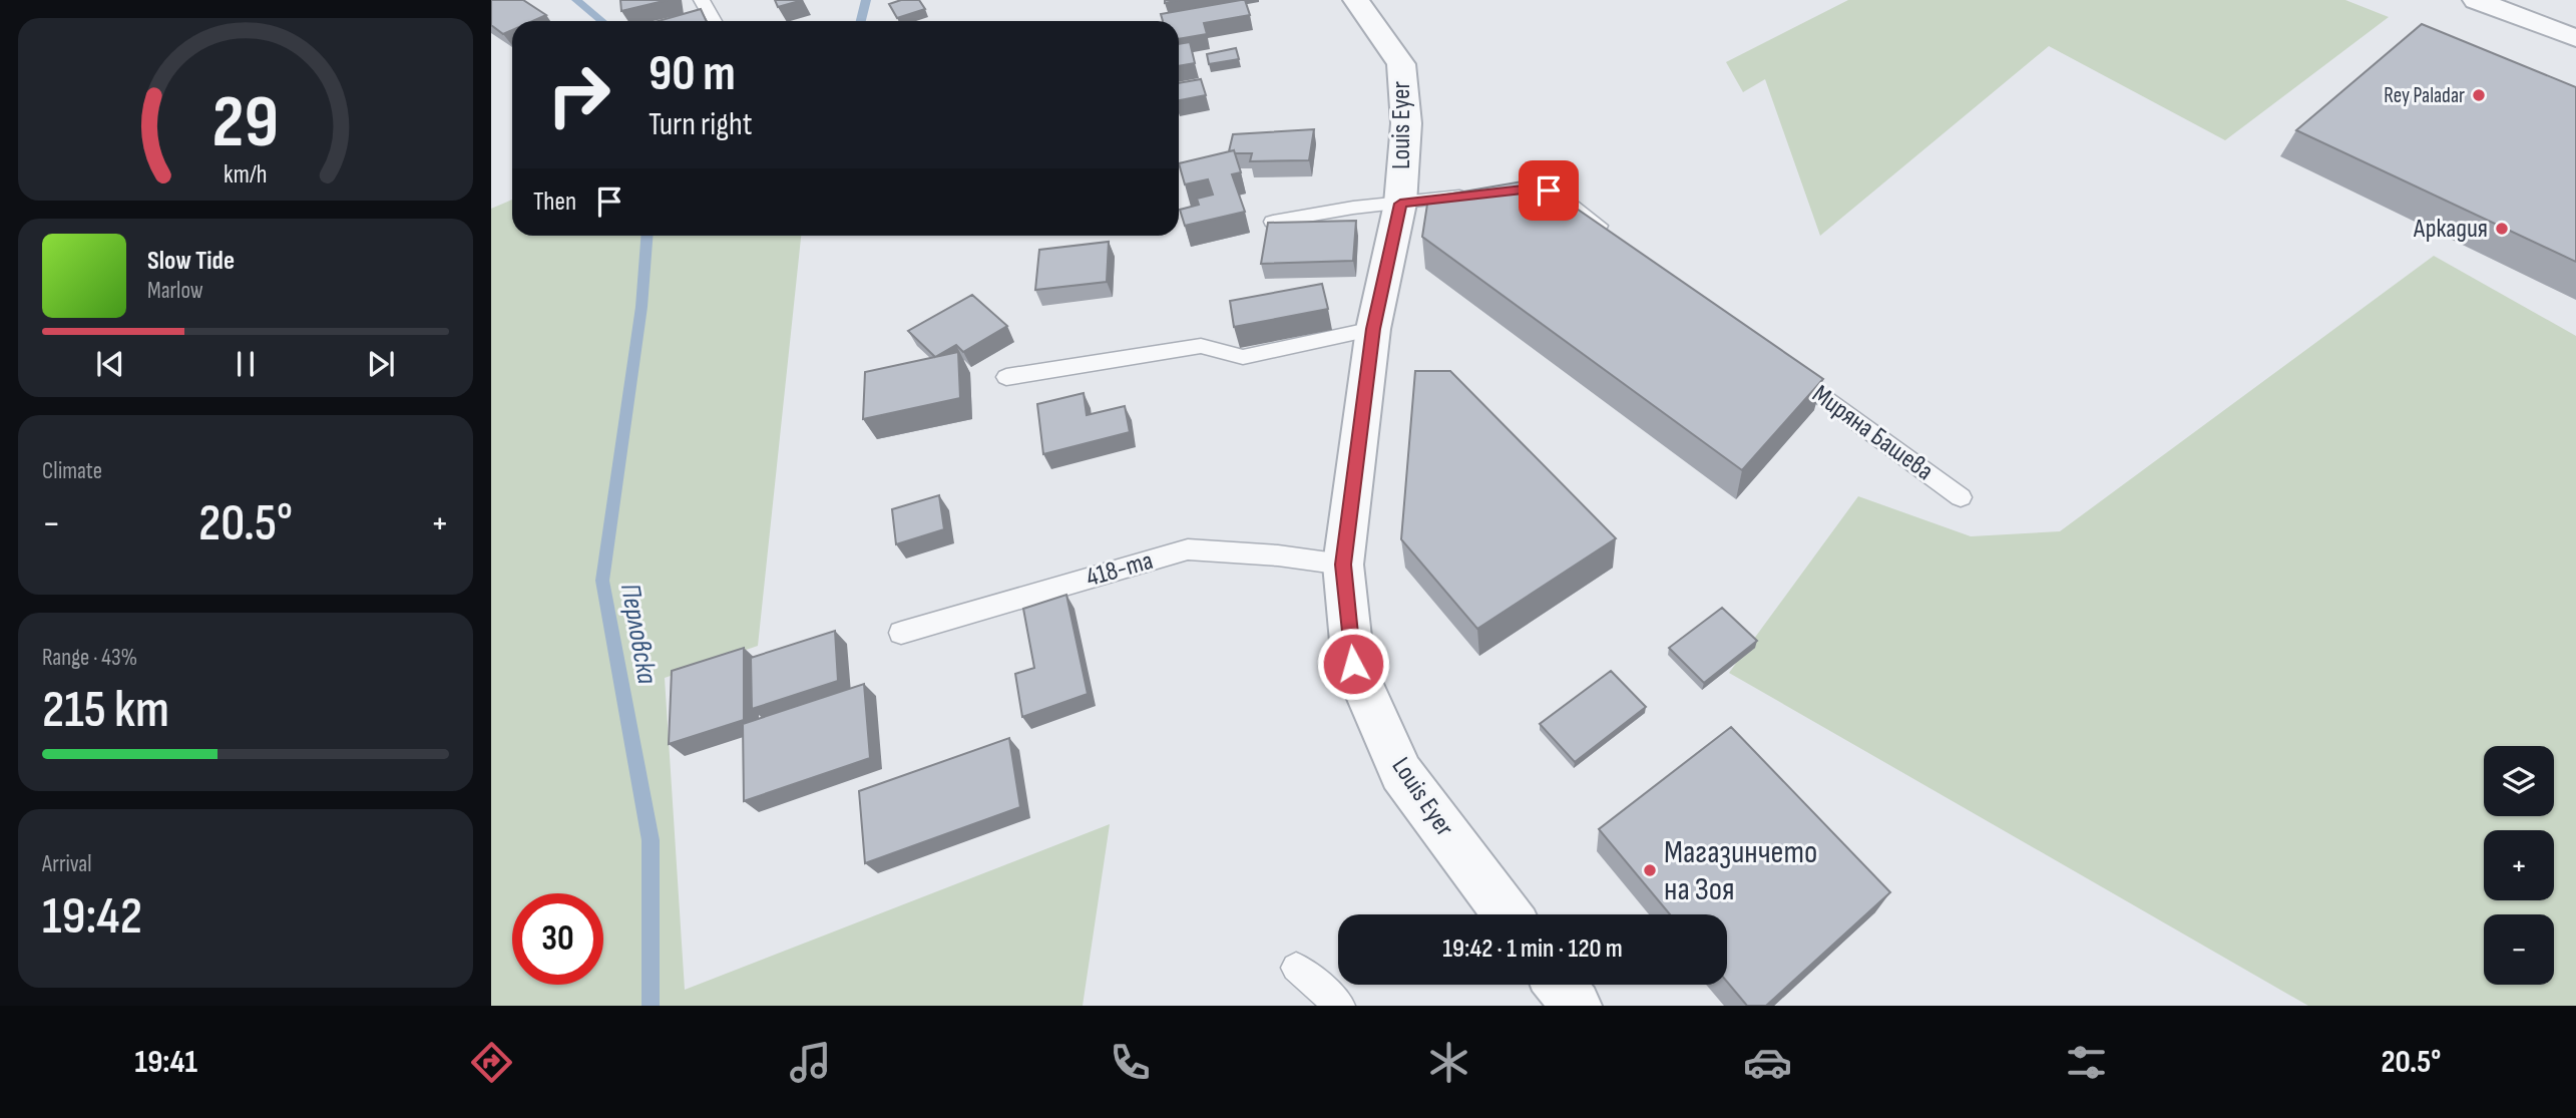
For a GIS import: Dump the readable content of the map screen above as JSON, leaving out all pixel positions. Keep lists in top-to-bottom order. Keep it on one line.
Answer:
{"streets":{"street":["Louis Eyer"],"lane":["Миряна Башева","418-та"]},"crossings":[["Louis Eyer","418-та"]],"water":["Перловска"],"places":["Rey Paladar","Аркадия","Магазинчето на Зоя"],"page":{"turn":["90 m","Turn right"],"then":"Then","song":["Slow Tide","Marlow"],"tile":["Climate",["Range · 43%","215 km"],["Arrival","19:42"]],"heat":["−","20.5°","+"],"map_buttons":["+","−"],"limit":"30","trip":"19:42 · 1 min · 120 m","tabs":["19:41","20.5°"],"gauge":["29","km/h"]}}
